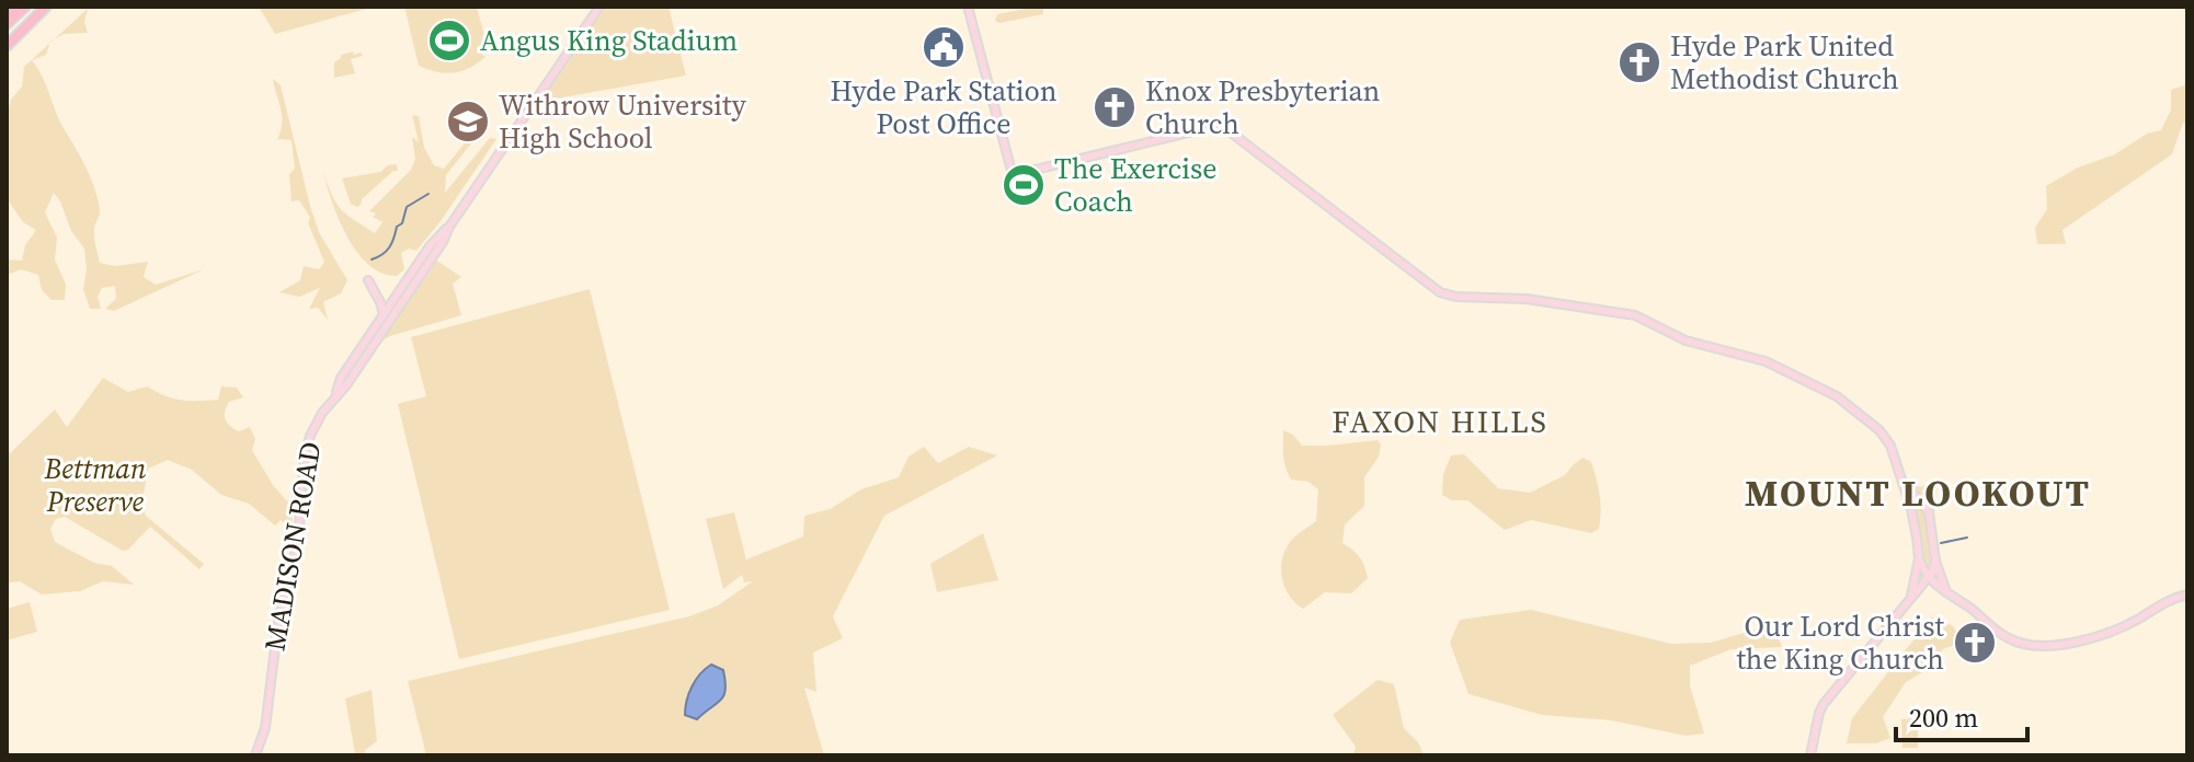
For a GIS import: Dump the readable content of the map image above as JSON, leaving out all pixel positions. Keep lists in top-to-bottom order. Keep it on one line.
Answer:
{"streets":{"main road":["MADISON ROAD"]},"districts":["FAXON HILLS","MOUNT LOOKOUT"],"parks":["Bettman Preserve"],"places":{"sports":["Angus King Stadium","The Exercise Coach"],"public building":["Hyde Park Station Post Office"],"church":["Hyde Park United Methodist Church","Knox Presbyterian Church","Our Lord Christ the King Church"],"school or university":["Withrow University High School"]},"scale_bar":"200 m"}
